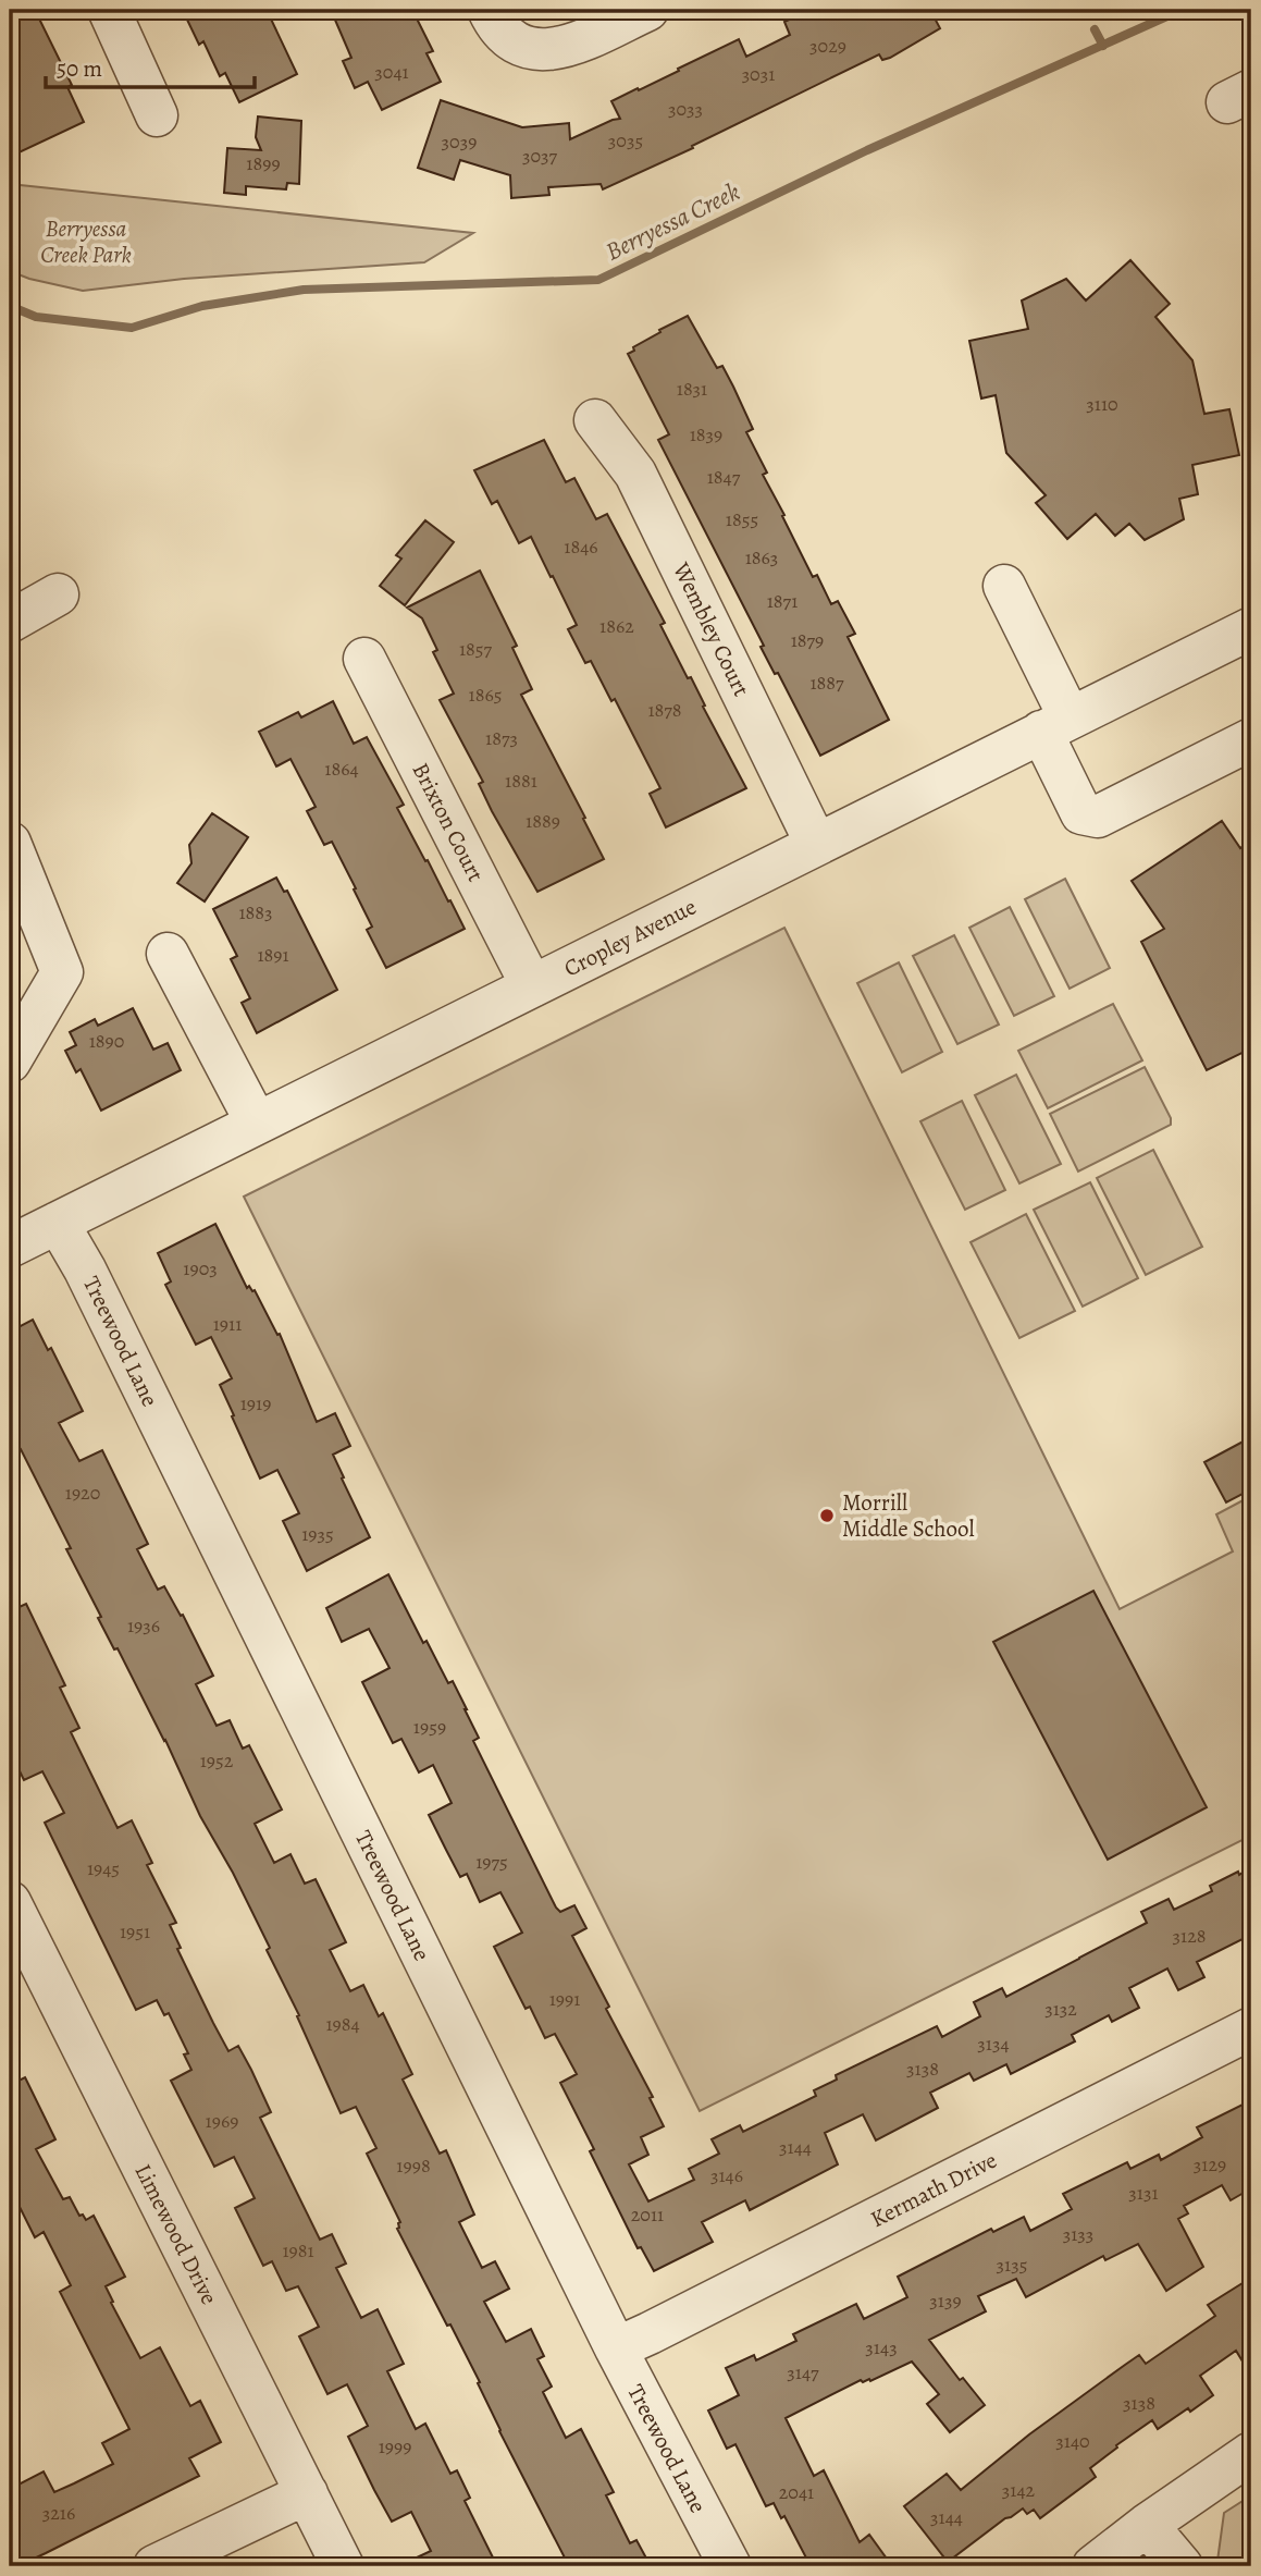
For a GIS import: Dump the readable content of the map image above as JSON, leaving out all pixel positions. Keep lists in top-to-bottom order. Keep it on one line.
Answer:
{"streets":{"street":["Wembley Court","Brixton Court","Cropley Avenue","Treewood Lane","Kermath Drive","Limewood Drive"]},"crossings":[["Wembley Court","Cropley Avenue"],["Brixton Court","Cropley Avenue"],["Cropley Avenue","Treewood Lane"],["Treewood Lane","Kermath Drive"]],"water":["Berryessa Creek"],"parks":["Berryessa Creek Park"],"places":["Morrill Middle School"],"house_numbers":["3029","3041","3031","3033","3035","3039","3037","1899","1831","3110","1839","1847","1855","1846","1863","1871","1862","1879","1857","1887","1865","1878","1873","1864","1881","1889","1883","1891","1890","1903","1911","1919","1920","1935","1936","1959","1952","1975","1945","1951","3128","1991","3132","1984","3134","3138","1969","3144","3129","1998","3146","3131","2011","3133","1981","3135","3139","3143","3147","3138","3140","1999","3142","2041","3216","3144"],"scale_bar":"50 m"}
